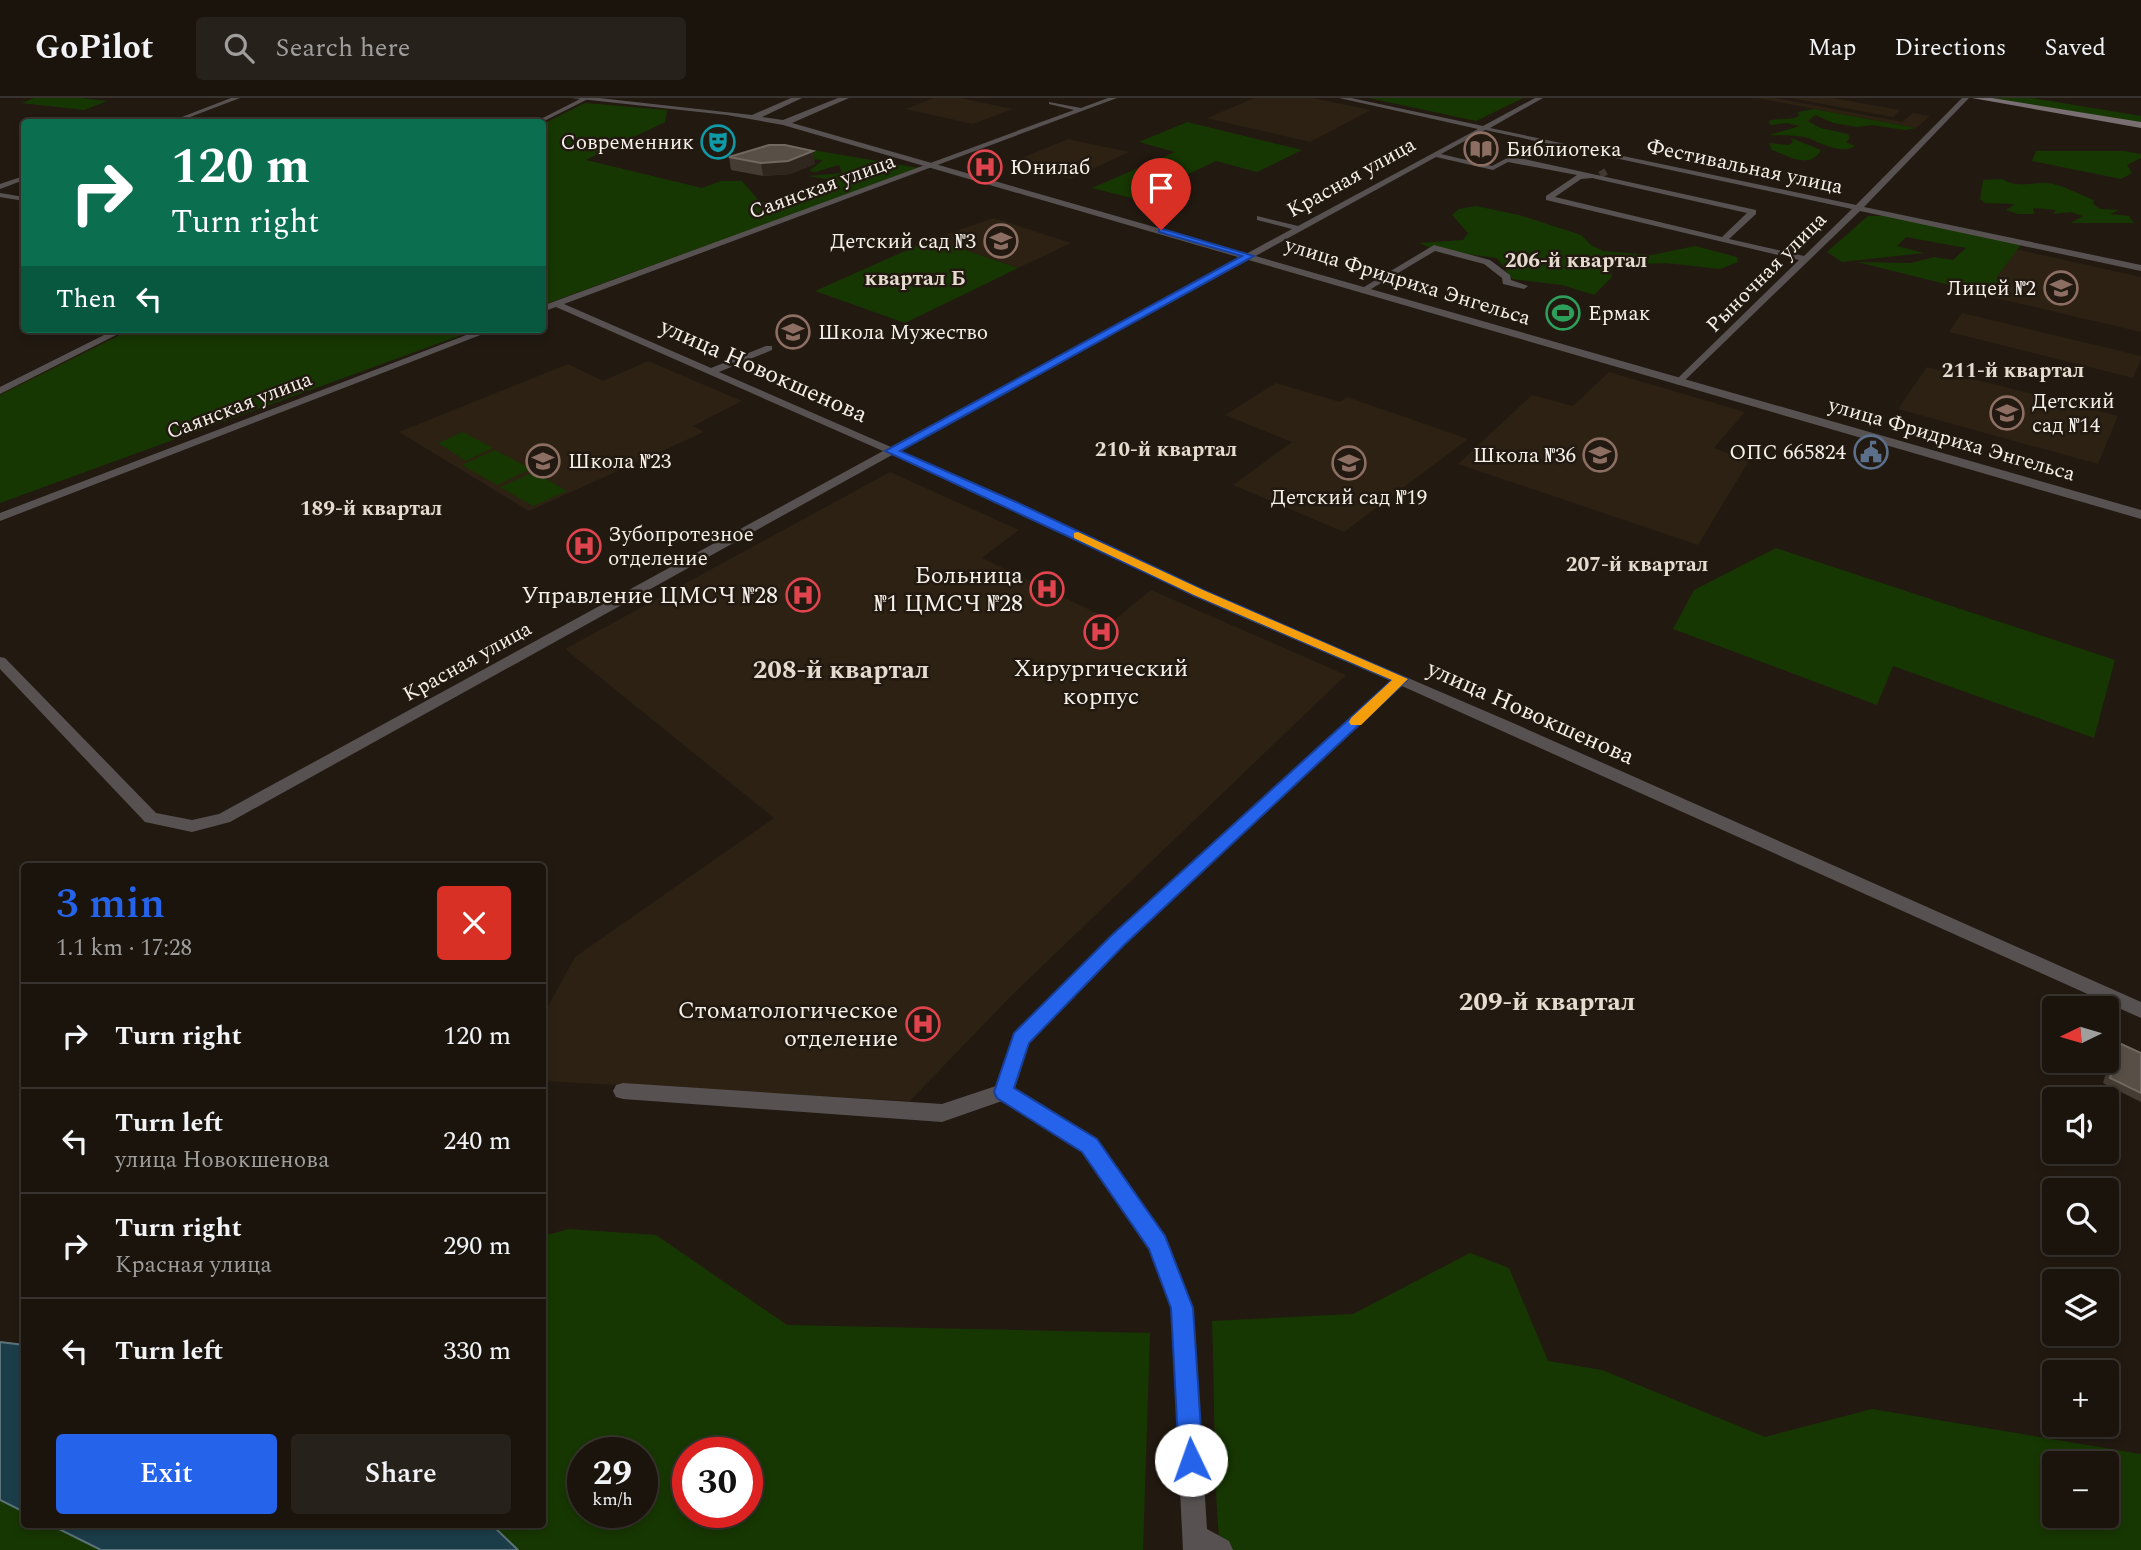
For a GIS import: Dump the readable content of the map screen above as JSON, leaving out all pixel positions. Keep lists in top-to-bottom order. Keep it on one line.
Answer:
{"streets":{"street":["Фестивальная улица","Красная улица","Саянская улица","Рыночная улица","улица Фридриха Энгельса","улица Новокшенова"]},"crossings":[["Фестивальная улица","Красная улица"],["Фестивальная улица","Рыночная улица"],["Красная улица","улица Фридриха Энгельса"],["Красная улица","улица Новокшенова"],["Саянская улица","улица Фридриха Энгельса"],["Саянская улица","улица Новокшенова"],["Рыночная улица","улица Фридриха Энгельса"]],"districts":["206-й квартал","квартал Б","211-й квартал","210-й квартал","189-й квартал","207-й квартал","208-й квартал","209-й квартал"],"places":{"theatre":["Современник"],"library":["Библиотека"],"hospital":["Юнилаб","Зубопротезное отделение","Больница №1 ЦМСЧ №28","Управление ЦМСЧ №28","Хирургический корпус","Стоматологическое отделение"],"school or university":["Детский сад №3","Лицей №2","Школа Мужество","Детский сад №14","Школа №36","Школа №23","Детский сад №19"],"sports":["Ермак"],"public building":["ОПС 665824"]},"north":"left","page":{"header":"GoPilot","search":"Search here","nav":["Map","Directions","Saved"],"turn":["120 m","Turn right"],"then":"Then","heading":["3 min","1.1 km · 17:28"],"list":[{"name":"Turn right","value":"120 m"},{"name":"Turn left","note":"улица Новокшенова","value":"240 m"},{"name":"Turn right","note":"Красная улица","value":"290 m"},{"name":"Turn left","value":"330 m"}],"map_buttons":["+","−"],"buttons":["Exit","Share"],"speed":"29 km/h","limit":"30"}}
